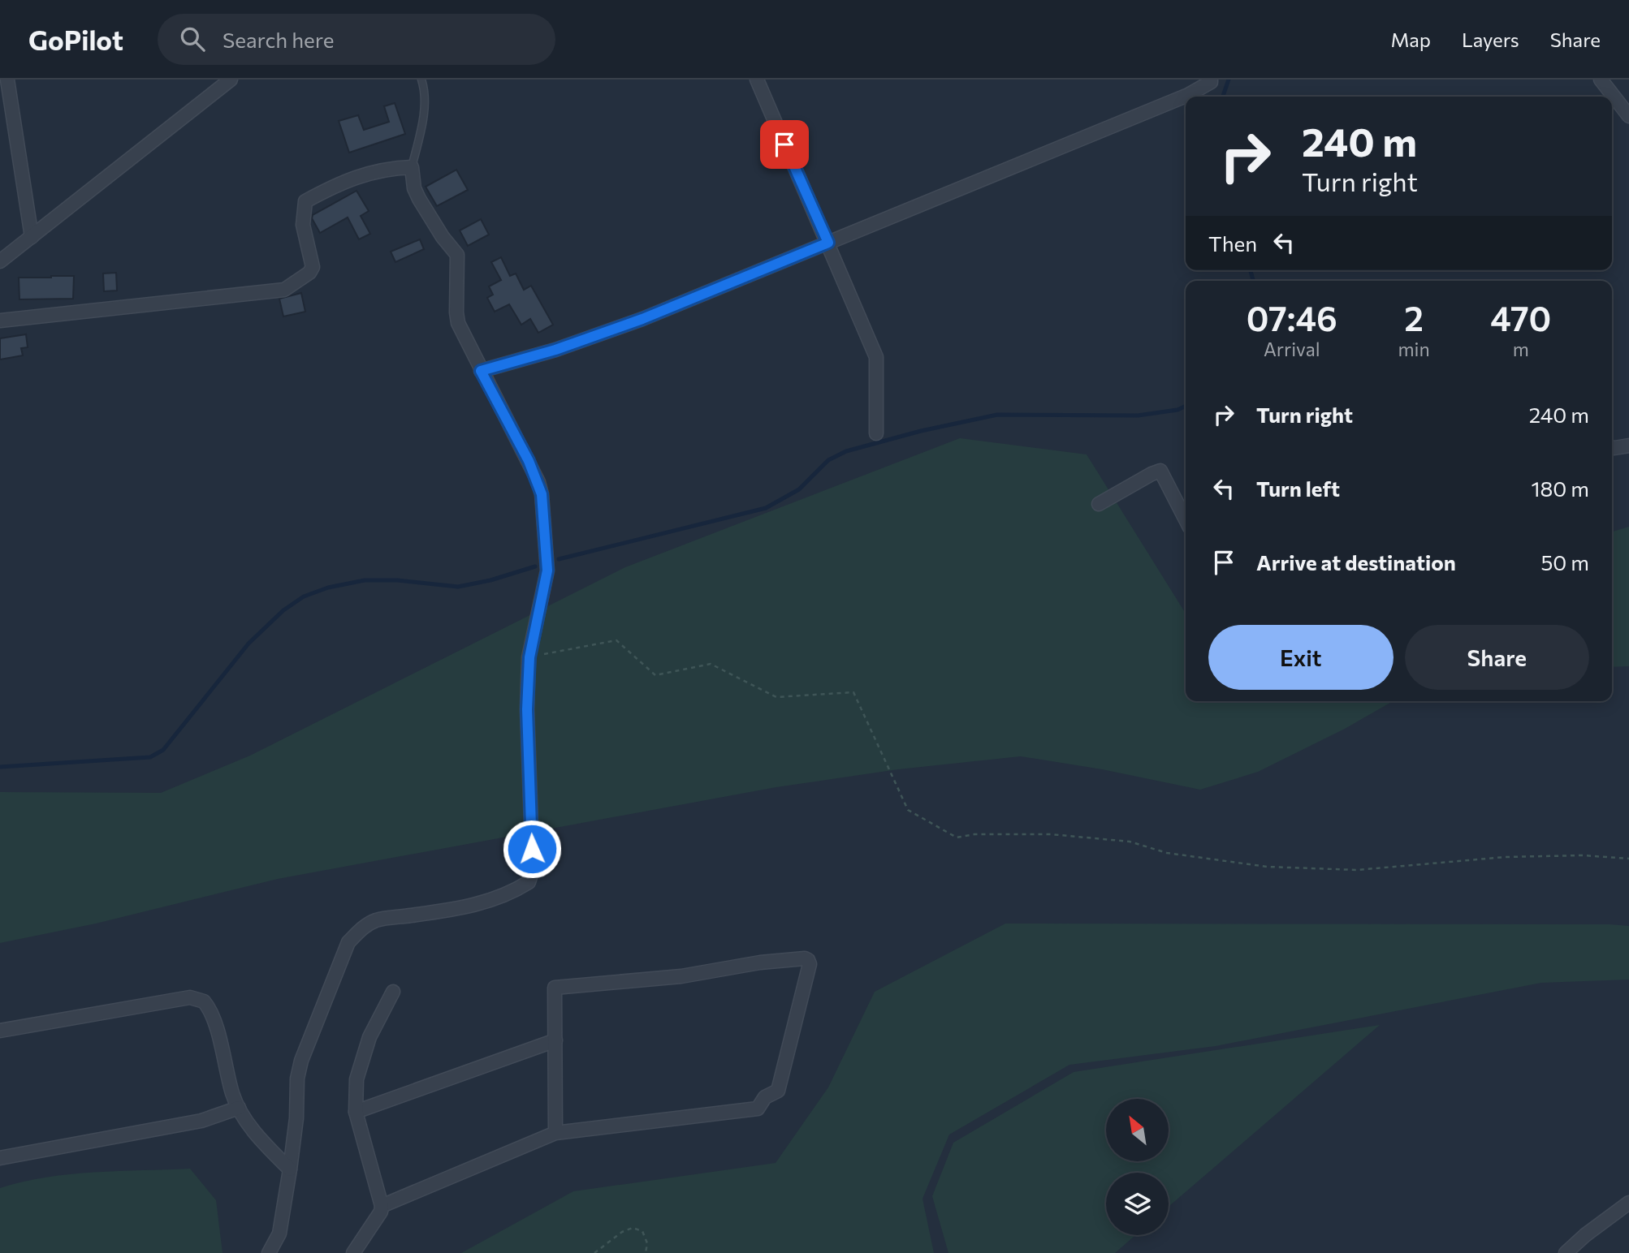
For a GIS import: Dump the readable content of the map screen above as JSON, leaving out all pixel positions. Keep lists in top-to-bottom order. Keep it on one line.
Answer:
{"north":"top left","page":{"header":"GoPilot","search":"Search here","nav":["Map","Layers","Share"],"turn":["240 m","Turn right"],"then":"Then","eta":["07:46","Arrival","2","min","470","m"],"list":[{"name":"Turn right","value":"240 m"},{"name":"Turn left","value":"180 m"},{"name":"Arrive at destination","value":"50 m"}],"buttons":["Exit","Share"]}}
